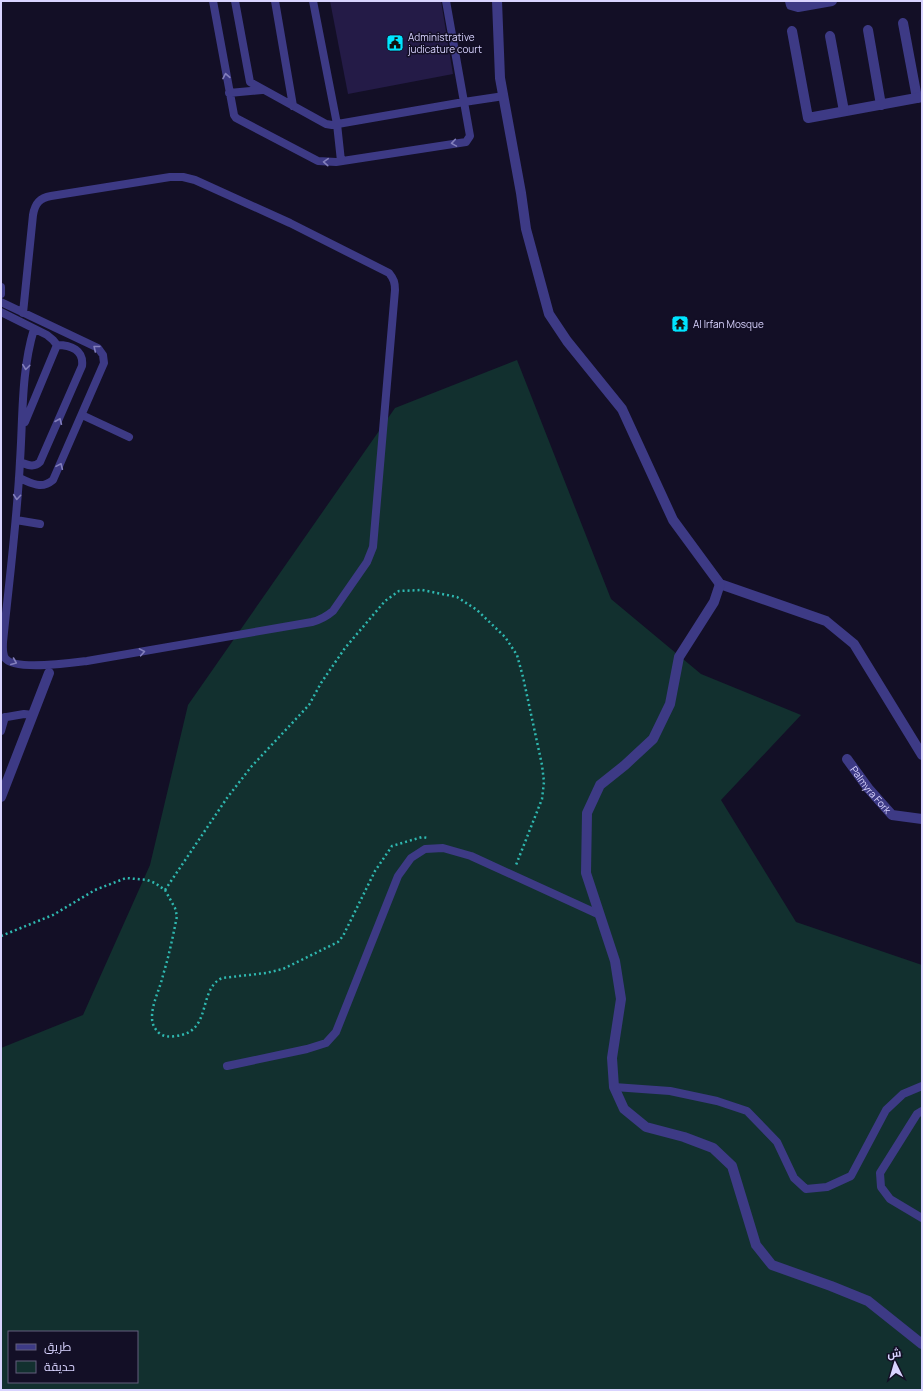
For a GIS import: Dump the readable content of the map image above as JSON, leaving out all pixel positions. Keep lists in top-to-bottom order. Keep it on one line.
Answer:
{"streets":{"street":["Palmyra Fork"]},"places":{"public building":["Administrative judicature court"],"temple":["Al Irfan Mosque"]},"legend":["طريق","حديقة"],"north":"top"}
